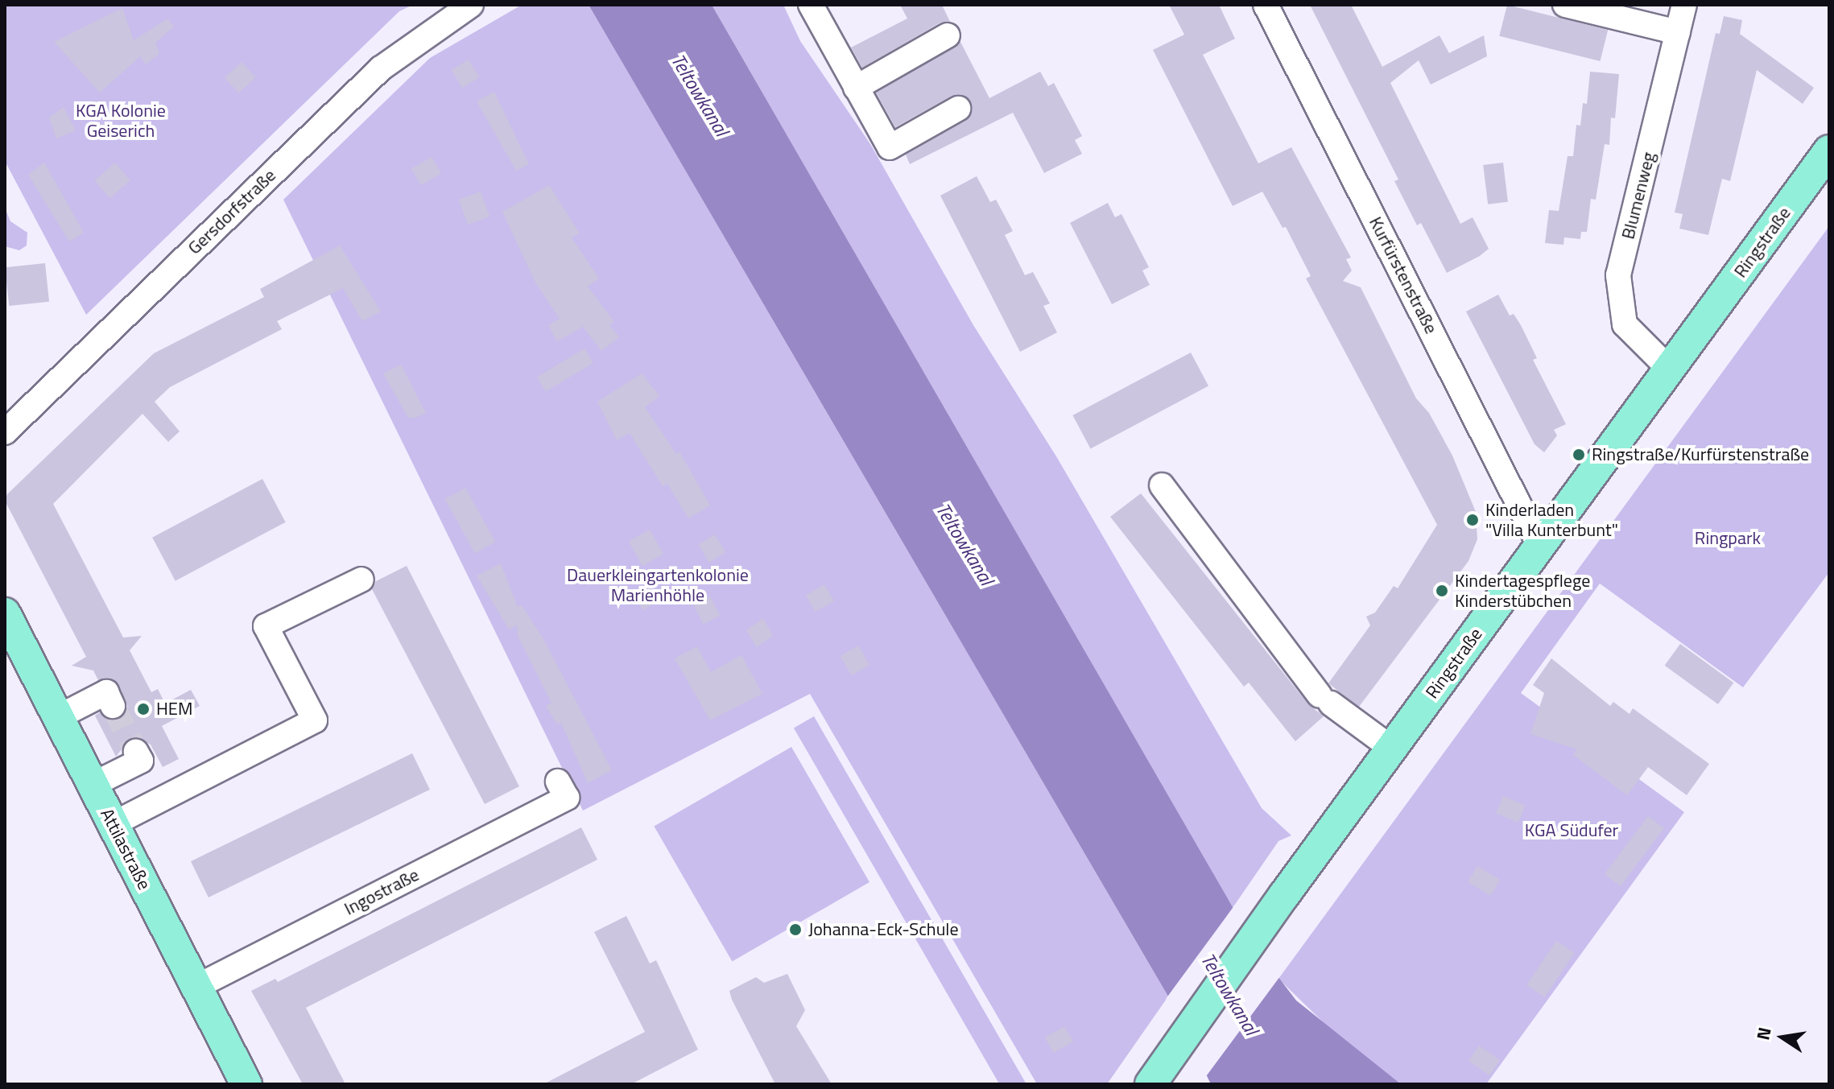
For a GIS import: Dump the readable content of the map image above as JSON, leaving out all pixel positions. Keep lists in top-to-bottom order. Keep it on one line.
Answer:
{"streets":{"main road":["Ringstraße","Attilastraße"],"street":["Blumenweg","Gersdorfstraße","Kurfürstenstraße","Ingostraße"]},"crossings":[["Blumenweg","Ringstraße"],["Ringstraße","Kurfürstenstraße"],["Attilastraße","Ingostraße"]],"water":["Teltowkanal"],"parks":["KGA Kolonie Geiserich","Ringpark","Dauerkleingartenkolonie Marienhöhle","KGA Südufer"],"places":["Ringstraße/Kurfürstenstraße","Kinderladen \"Villa Kunterbunt\"","Kindertagespflege Kinderstübchen","HEM","Johanna-Eck-Schule"],"north":"left"}
